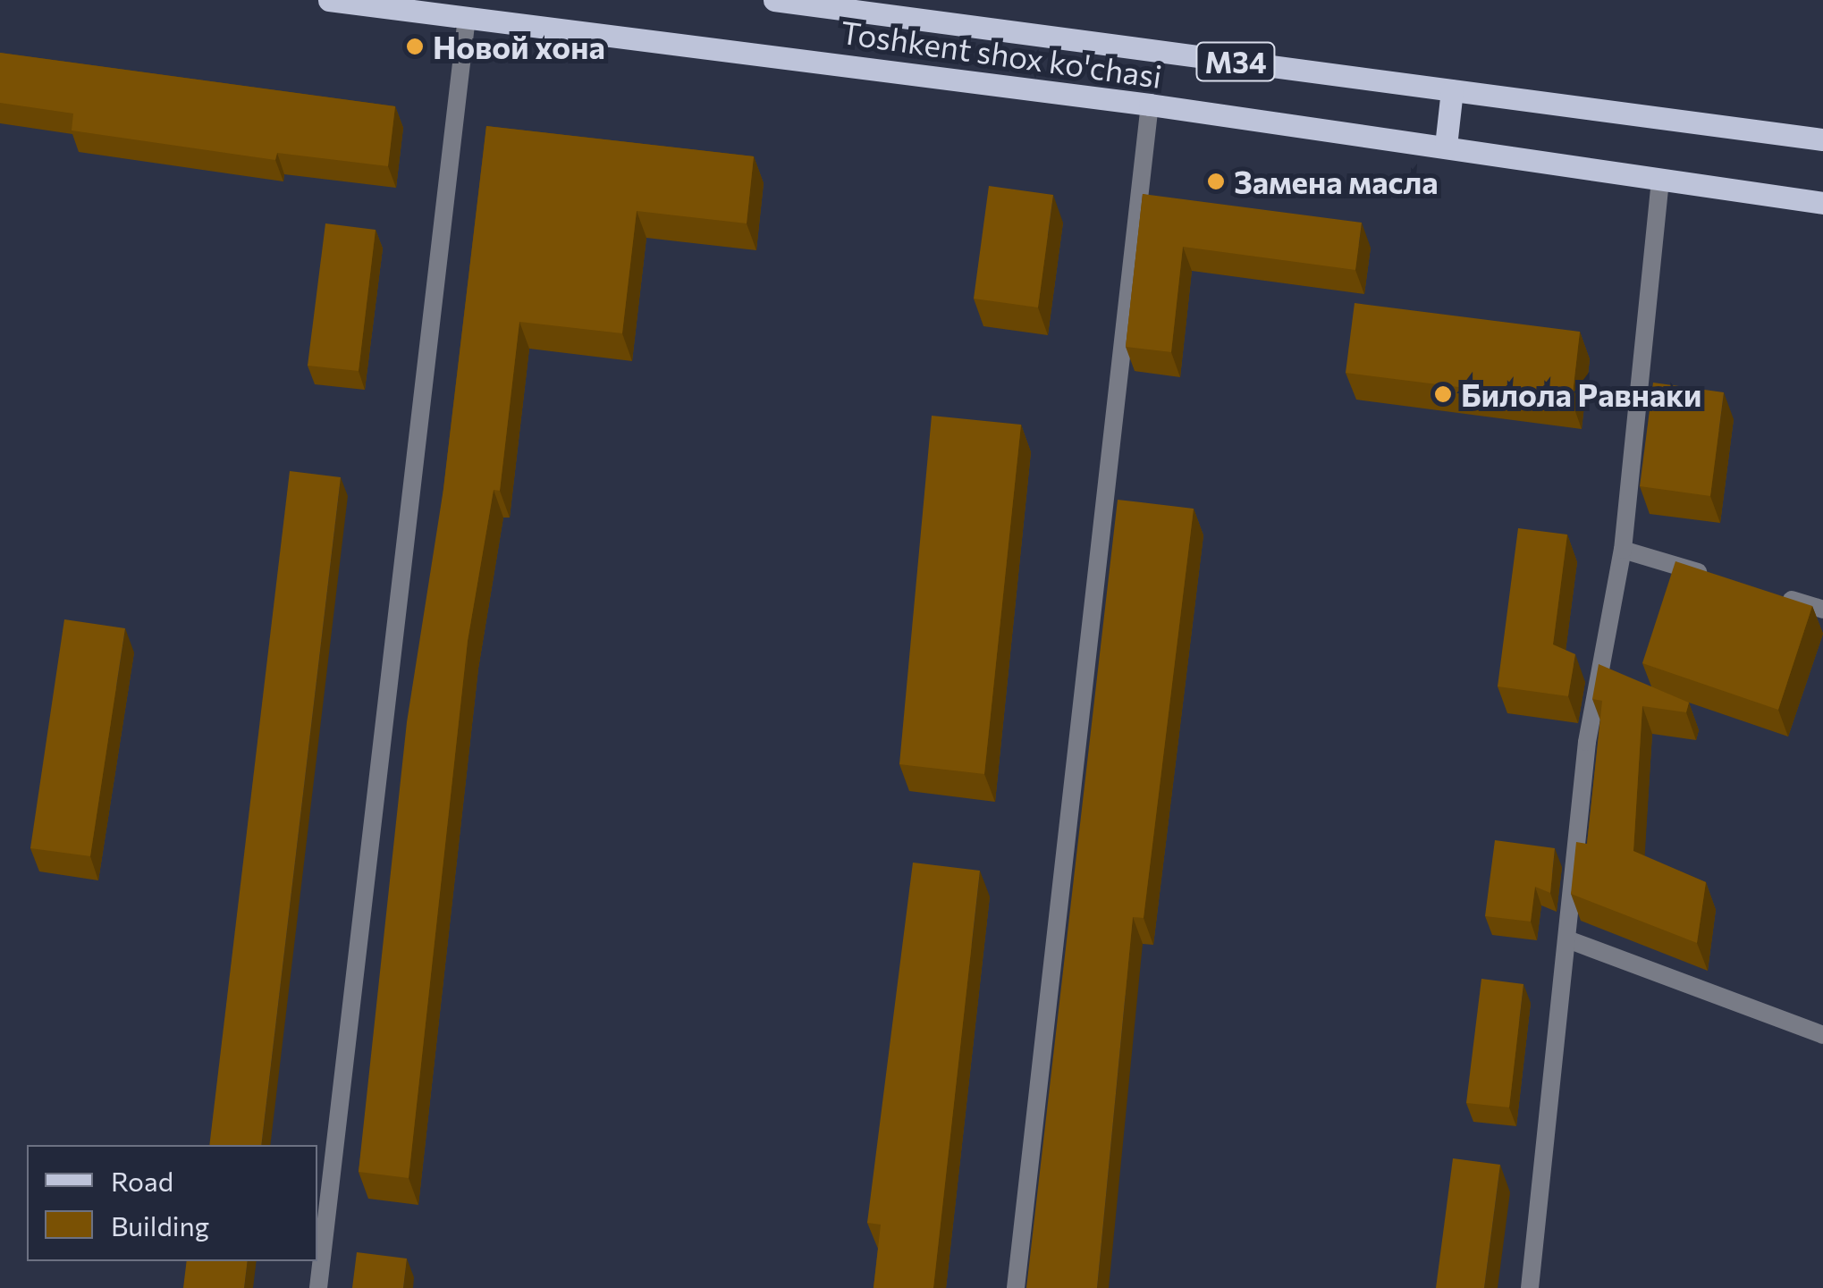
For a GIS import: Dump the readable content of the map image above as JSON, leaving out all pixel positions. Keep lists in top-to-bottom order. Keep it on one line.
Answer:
{"streets":{"main road":["Toshkent shox ko'chasi","M34"]},"places":["Новой хона","Замена масла","Билола Равнаки"],"legend":["Road","Building"]}
